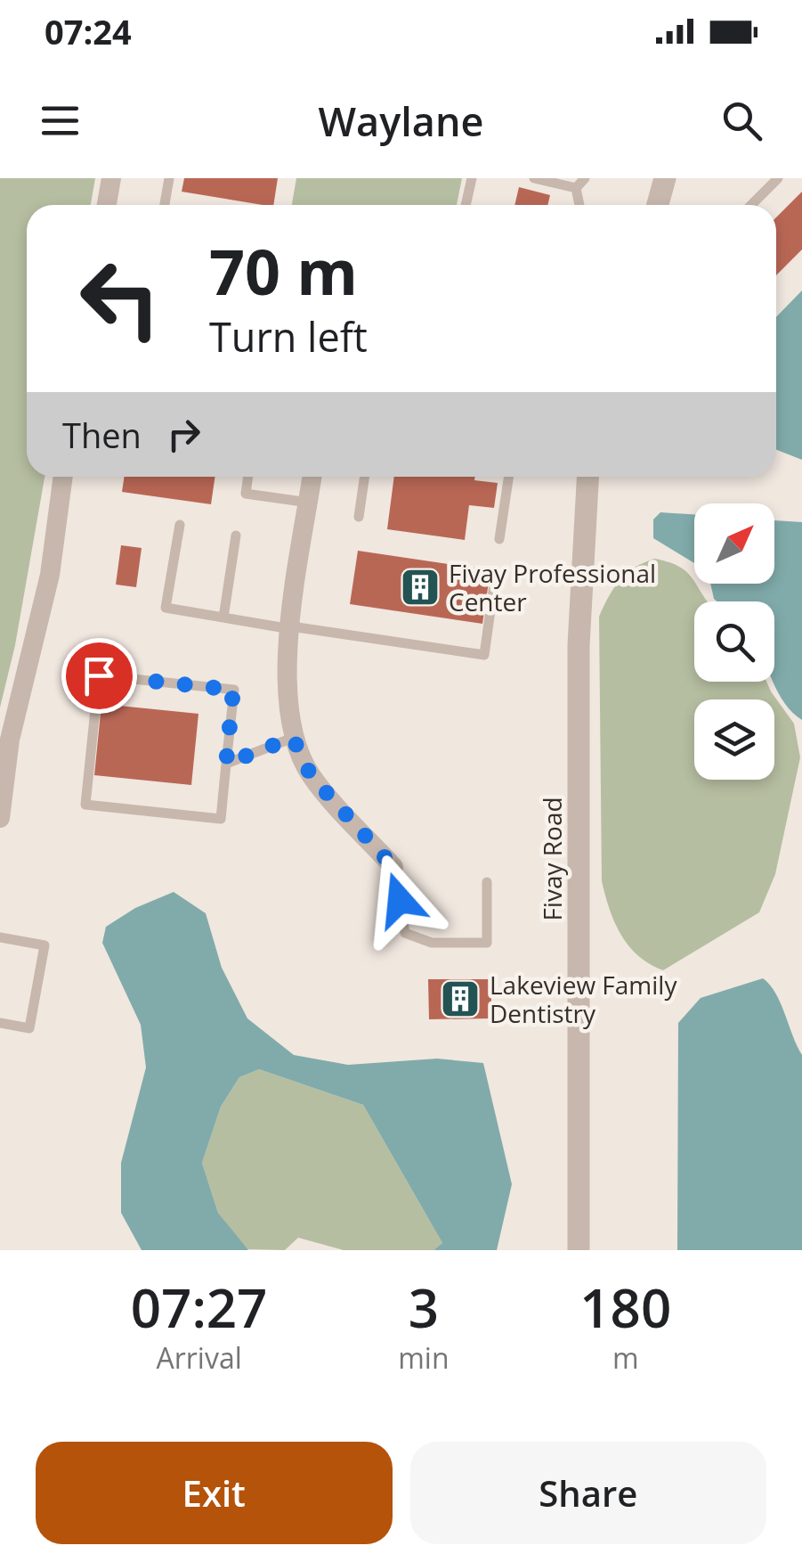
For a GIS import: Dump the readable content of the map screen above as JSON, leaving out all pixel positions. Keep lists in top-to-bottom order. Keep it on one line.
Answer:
{"streets":{"street":["Fivay Road"]},"places":{"building":["Fivay Professional Center","Lakeview Family Dentistry"]},"north":"top right","page":{"status":"07:24","header":"Waylane","turn":["70 m","Turn left"],"then":"Then","eta":["07:27","Arrival","3","min","180","m"],"buttons":["Exit","Share"]}}
